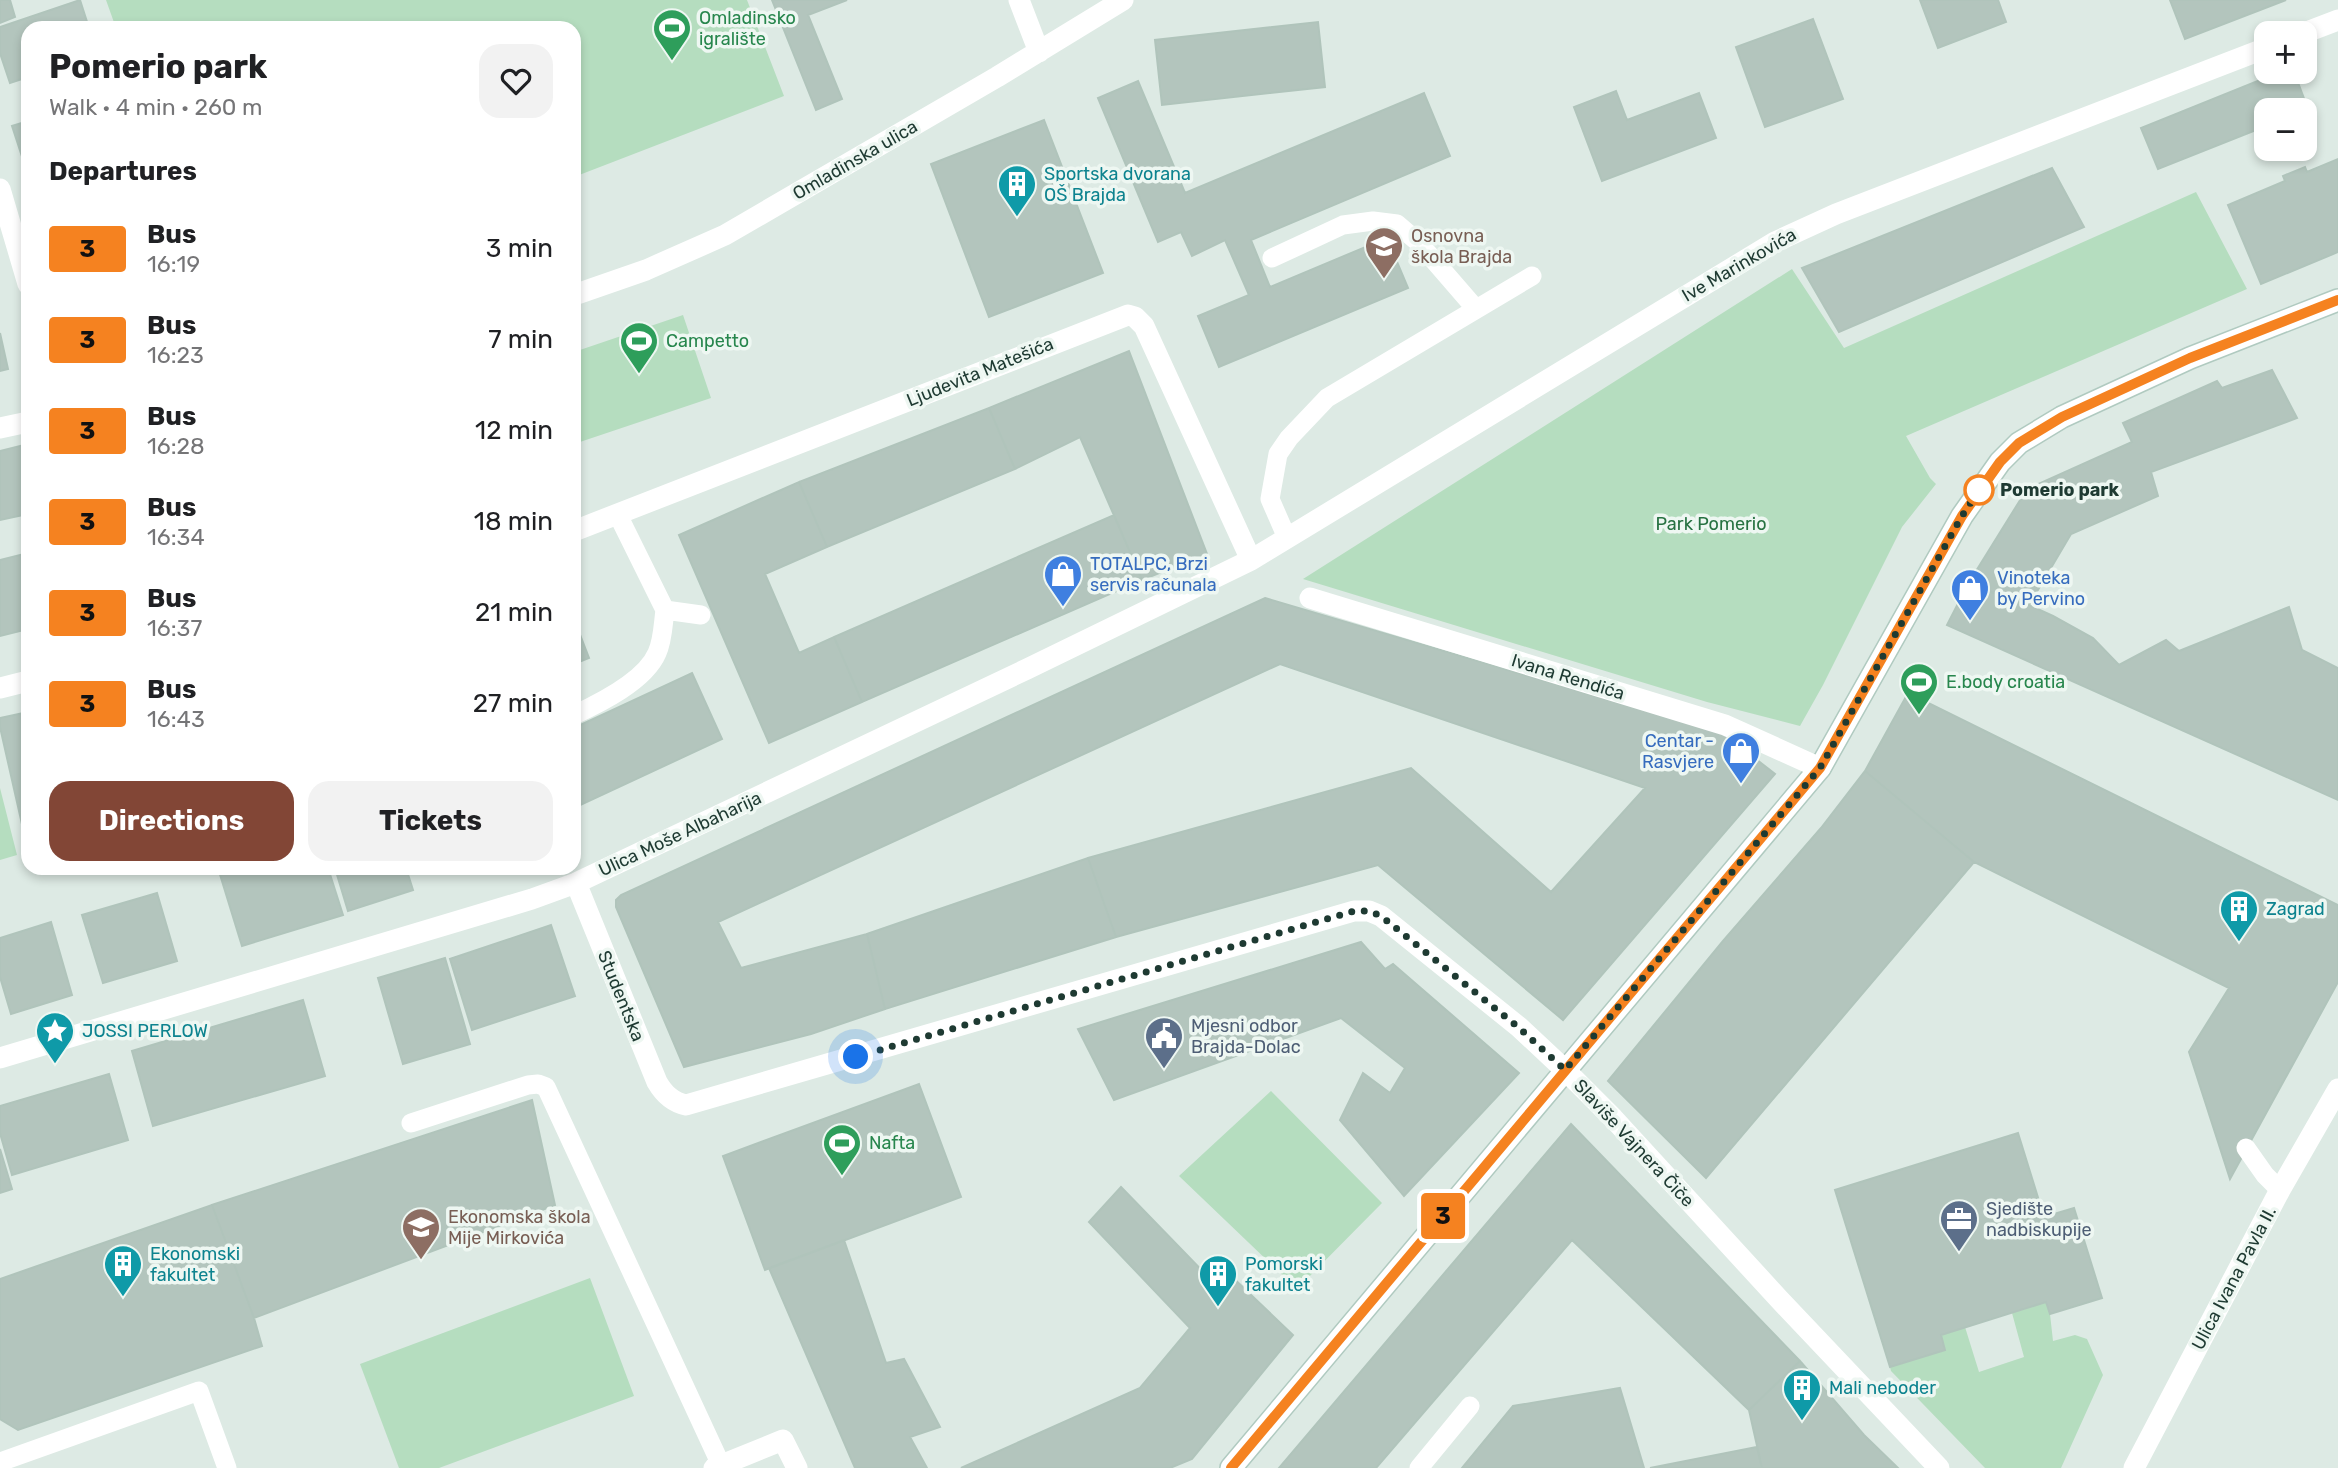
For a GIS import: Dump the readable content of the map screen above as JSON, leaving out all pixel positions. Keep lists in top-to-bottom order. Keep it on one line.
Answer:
{"streets":{"street":["Omladinska ulica","Ive Marinkovića","Ljudevita Matešića","Ivana Rendića","Ulica Moše Albaharija","Studentska","Slaviše Vajnera Čiče","Ulica Ivana Pavla II."]},"crossings":[["Ive Marinkovića","Ljudevita Matešića"],["Ive Marinkovića","Ulica Moše Albaharija"],["Ljudevita Matešića","Ulica Moše Albaharija"],["Ulica Moše Albaharija","Studentska"],["Studentska","Slaviše Vajnera Čiče"]],"parks":["Park Pomerio"],"places":{"sports":["Omladinsko igralište","Campetto","E.body croatia","Nafta"],"building":["Sportska dvorana OŠ Brajda","Zagrad","Ekonomski fakultet","Pomorski fakultet","Mali neboder"],"school or university":["Osnovna škola Brajda","Ekonomska škola Mije Mirkovića"],"other":["Pomerio park"],"shop":["TOTALPC, Brzi servis računala","Vinoteka by Pervino","Centar - Rasvjere"],"place":["JOSSI PERLOW"],"public building":["Mjesni odbor Brajda-Dolac"],"office":["Sjedište nadbiskupije"]},"lines":["bus line 3"],"page":{"on_map":"3","map_buttons":["+","−"],"heading":[["Pomerio park","Walk · 4 min · 260 m"],"Departures"],"list":[{"mark":"3","name":"Bus","note":"16:19","value":"3 min"},{"mark":"3","name":"Bus","note":"16:23","value":"7 min"},{"mark":"3","name":"Bus","note":"16:28","value":"12 min"},{"mark":"3","name":"Bus","note":"16:34","value":"18 min"},{"mark":"3","name":"Bus","note":"16:37","value":"21 min"},{"mark":"3","name":"Bus","note":"16:43","value":"27 min"}],"buttons":["Directions","Tickets"]}}
